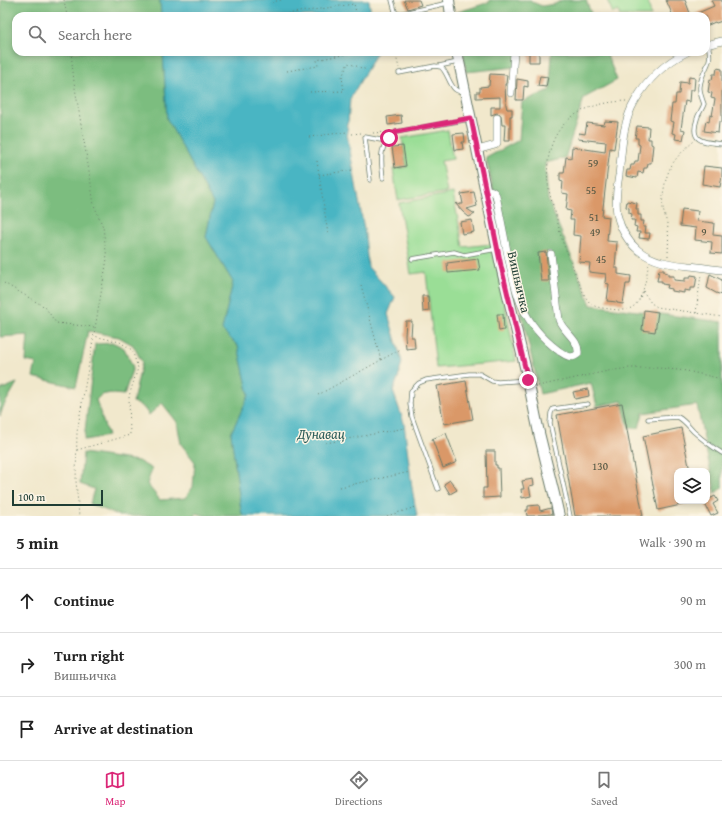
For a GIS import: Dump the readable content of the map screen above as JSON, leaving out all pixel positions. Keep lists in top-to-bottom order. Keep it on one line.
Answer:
{"streets":{"street":["Вишњичка"]},"water":["Дунавац"],"house_numbers":["59","55","51","49","9","45","130"],"scale_bar":"100 m","page":{"search":"Search here","scale":"100 m","heading":["5 min","Walk · 390 m"],"list":[["Continue","90 m"],["Turn right","Вишњичка","300 m"],"Arrive at destination"],"nav":["Map","Directions","Saved"]}}
